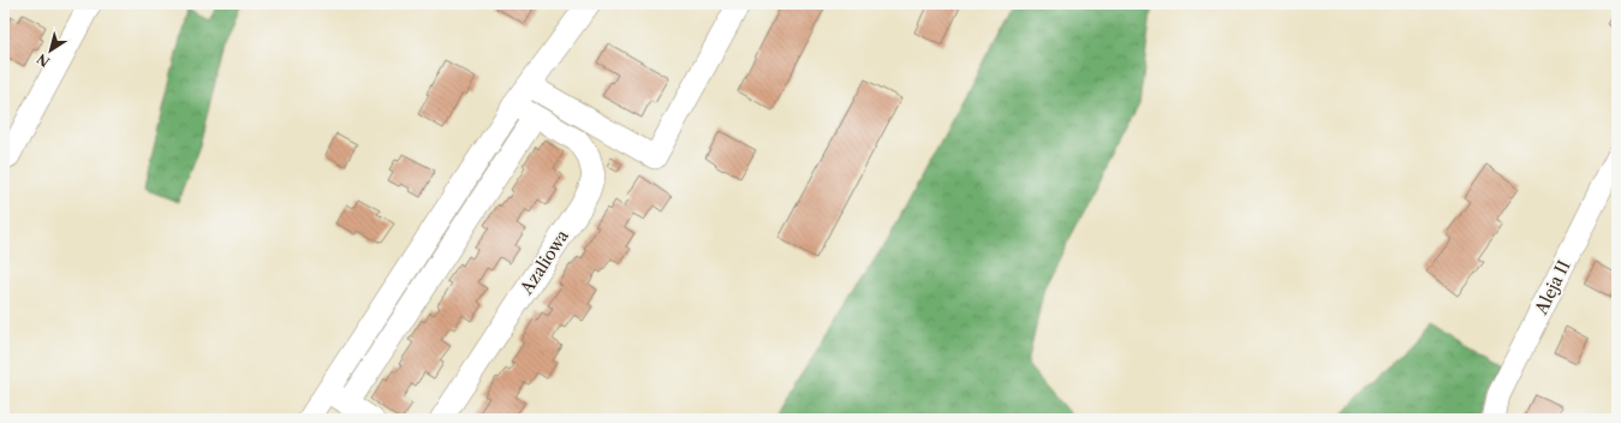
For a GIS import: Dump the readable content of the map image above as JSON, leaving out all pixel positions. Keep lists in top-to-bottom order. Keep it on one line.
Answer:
{"streets":{"street":["Azaliowa","Aleja II"]},"north":"bottom left"}
